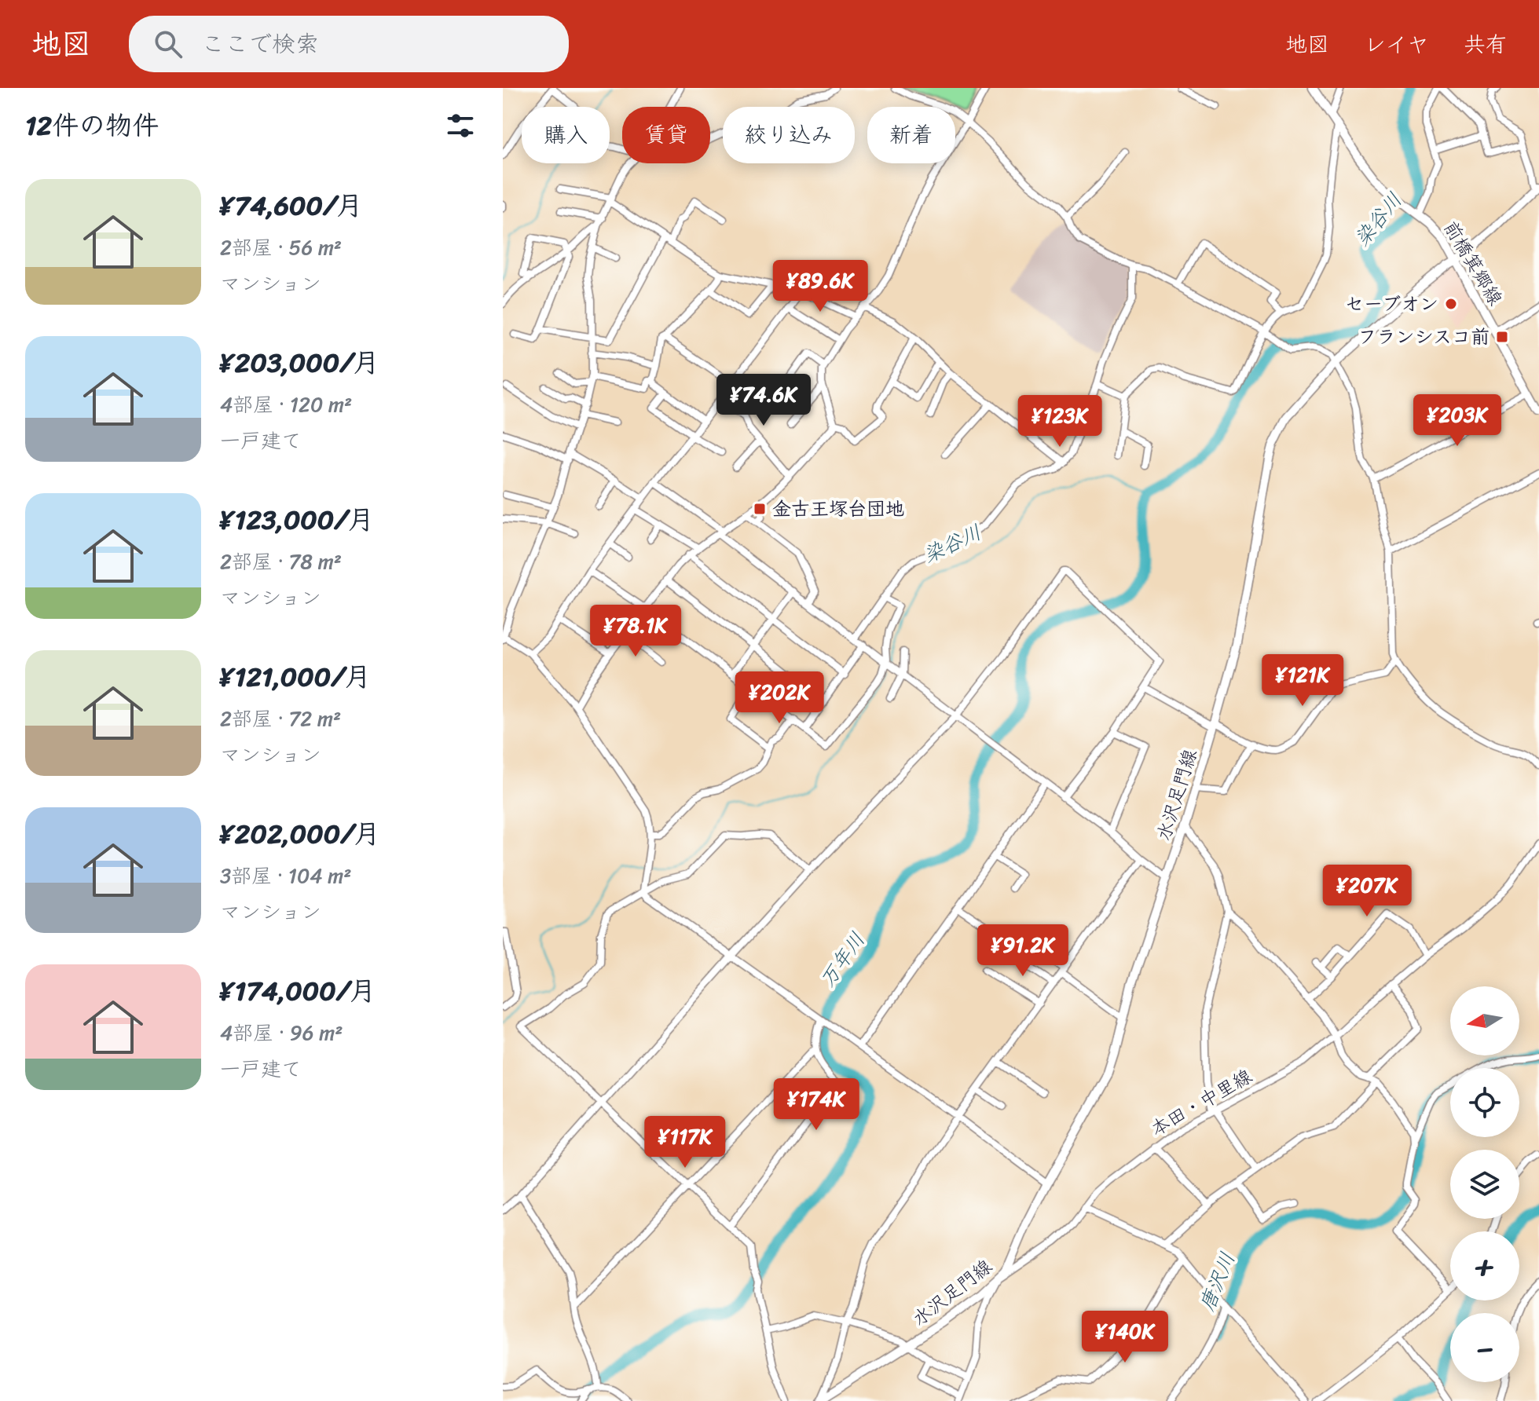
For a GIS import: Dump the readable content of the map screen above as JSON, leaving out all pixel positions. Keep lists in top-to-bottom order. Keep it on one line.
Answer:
{"streets":{"main road":["前橋箕郷線","水沢足門線"],"street":["本田・中里線"]},"crossings":[["前橋箕郷線","水沢足門線"],["水沢足門線","本田・中里線"]],"water":["染谷川","万年川","唐沢川"],"places":{"other":["セーブオン"],"transit":["フランシスコ前","金古王塚台団地"]},"north":"left","page":{"header":"地図","search":"ここで検索","nav":["地図","レイヤ","共有"],"heading":"12件の物件","chip":["購入","賃貸","絞り込み","新着"],"list":[{"name":"¥74,600/月","note":"2部屋 · 56 m² · マンション"},{"name":"¥203,000/月","note":"4部屋 · 120 m² · 一戸建て"},{"name":"¥123,000/月","note":"2部屋 · 78 m² · マンション"},{"name":"¥121,000/月","note":"2部屋 · 72 m² · マンション"},{"name":"¥202,000/月","note":"3部屋 · 104 m² · マンション"},{"name":"¥174,000/月","note":"4部屋 · 96 m² · 一戸建て"}],"price":["¥89.6K","¥74.6K","¥203K","¥123K","¥78.1K","¥121K","¥202K","¥207K","¥91.2K","¥174K","¥117K","¥140K"],"map_buttons":["+","−"]}}
